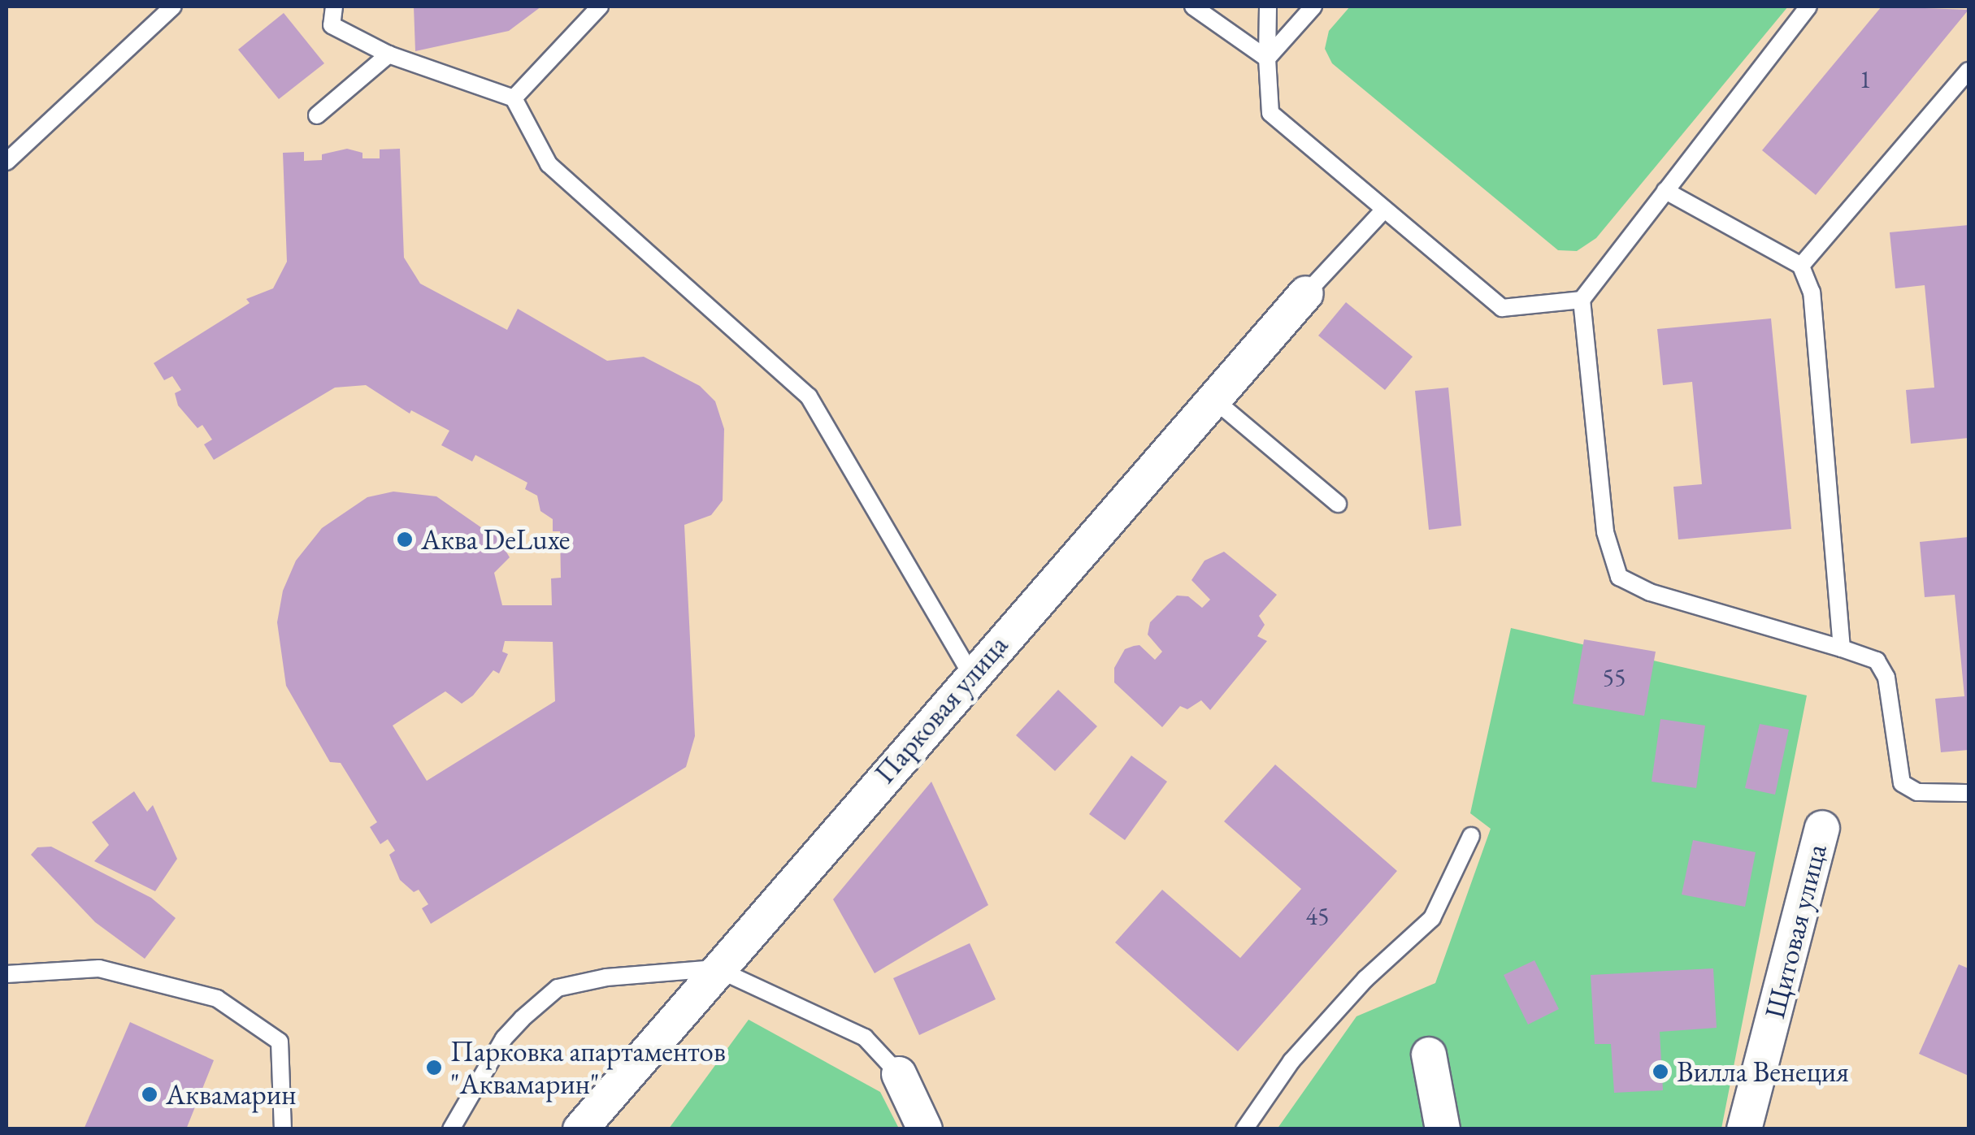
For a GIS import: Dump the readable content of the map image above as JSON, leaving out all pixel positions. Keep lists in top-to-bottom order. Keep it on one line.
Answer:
{"streets":{"street":["Парковая улица","Щитовая улица"]},"places":["Аква DeLuxe","Парковка апартаментов \"Аквамарин\"","Вилла Венеция","Аквамарин"],"house_numbers":["1","55","45"]}
